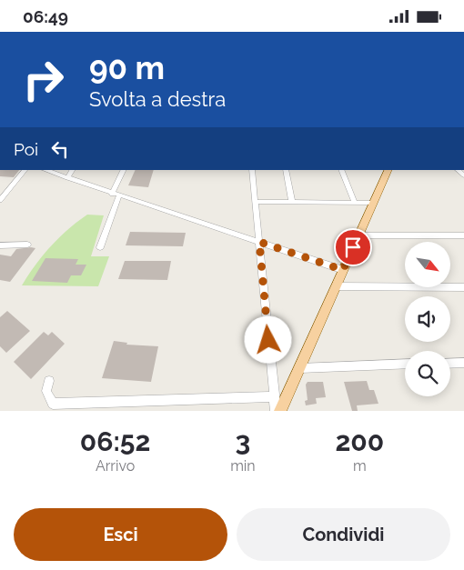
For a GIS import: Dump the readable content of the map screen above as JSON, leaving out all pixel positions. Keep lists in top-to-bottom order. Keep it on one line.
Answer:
{"north":"bottom right","page":{"status":"06:49","turn":["90 m","Svolta a destra"],"then":"Poi","eta":["06:52","Arrivo","3","min","200","m"],"buttons":["Esci","Condividi"]}}
